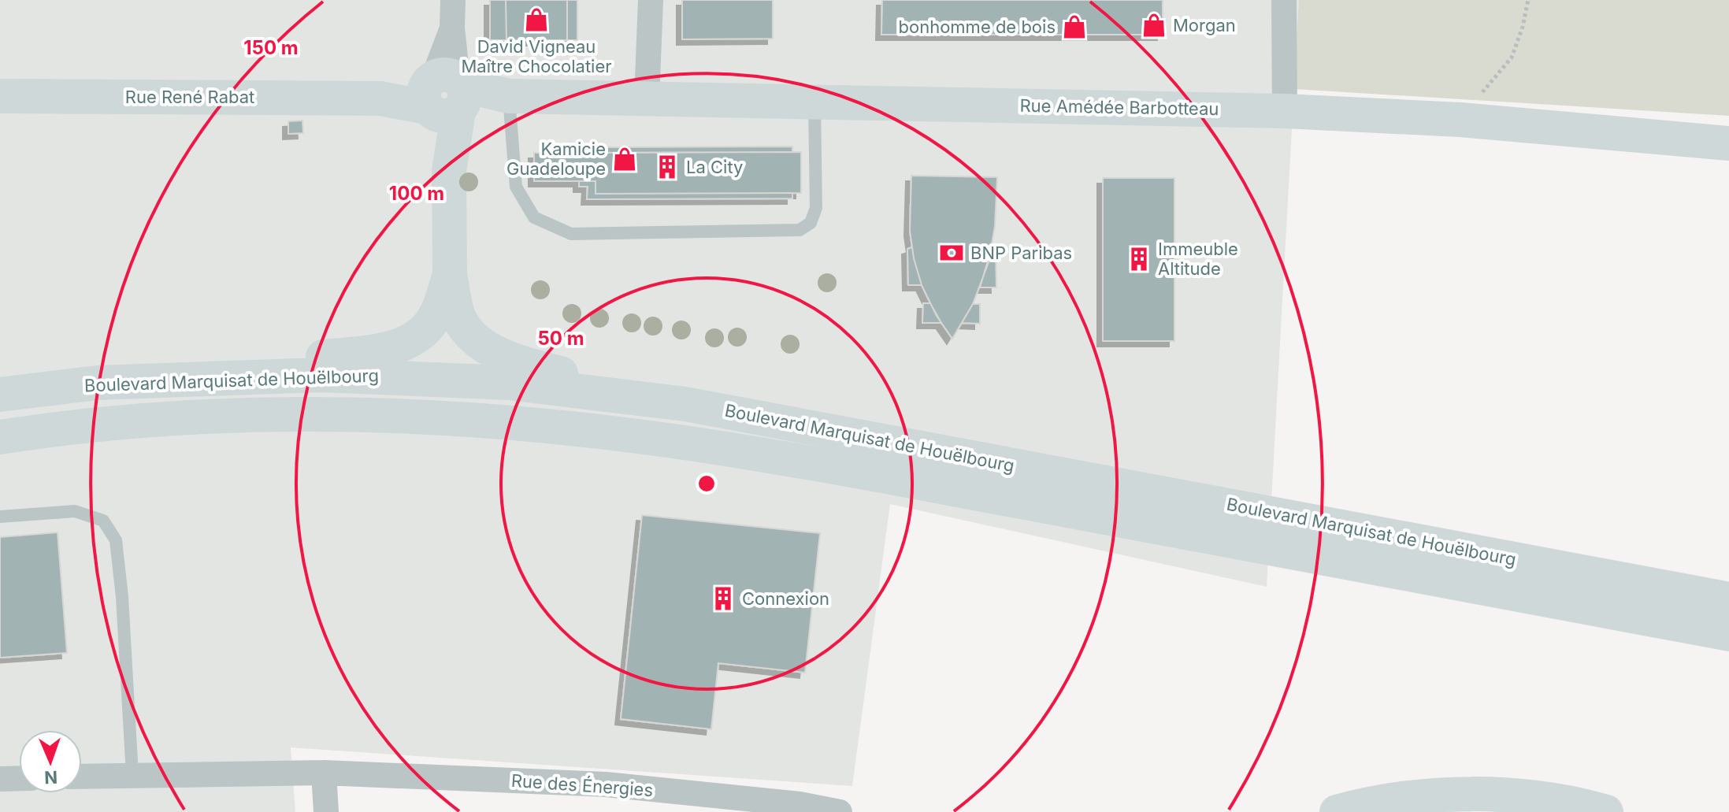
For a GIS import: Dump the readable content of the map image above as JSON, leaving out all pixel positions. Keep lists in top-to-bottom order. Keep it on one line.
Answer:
{"streets":{"main road":["Rue René Rabat","Rue Amédée Barbotteau","Boulevard Marquisat de Houëlbourg"],"street":["Rue des Énergies"]},"crossings":[["Rue René Rabat","Rue Amédée Barbotteau"]],"places":{"shop":["David Vigneau Maître Chocolatier","Morgan","bonhomme de bois","Kamicie Guadeloupe"],"building":["La City","Immeuble Altitude","Connexion"],"bank":["BNP Paribas"]},"north":"bottom","rings":["150 m","100 m","50 m"]}
